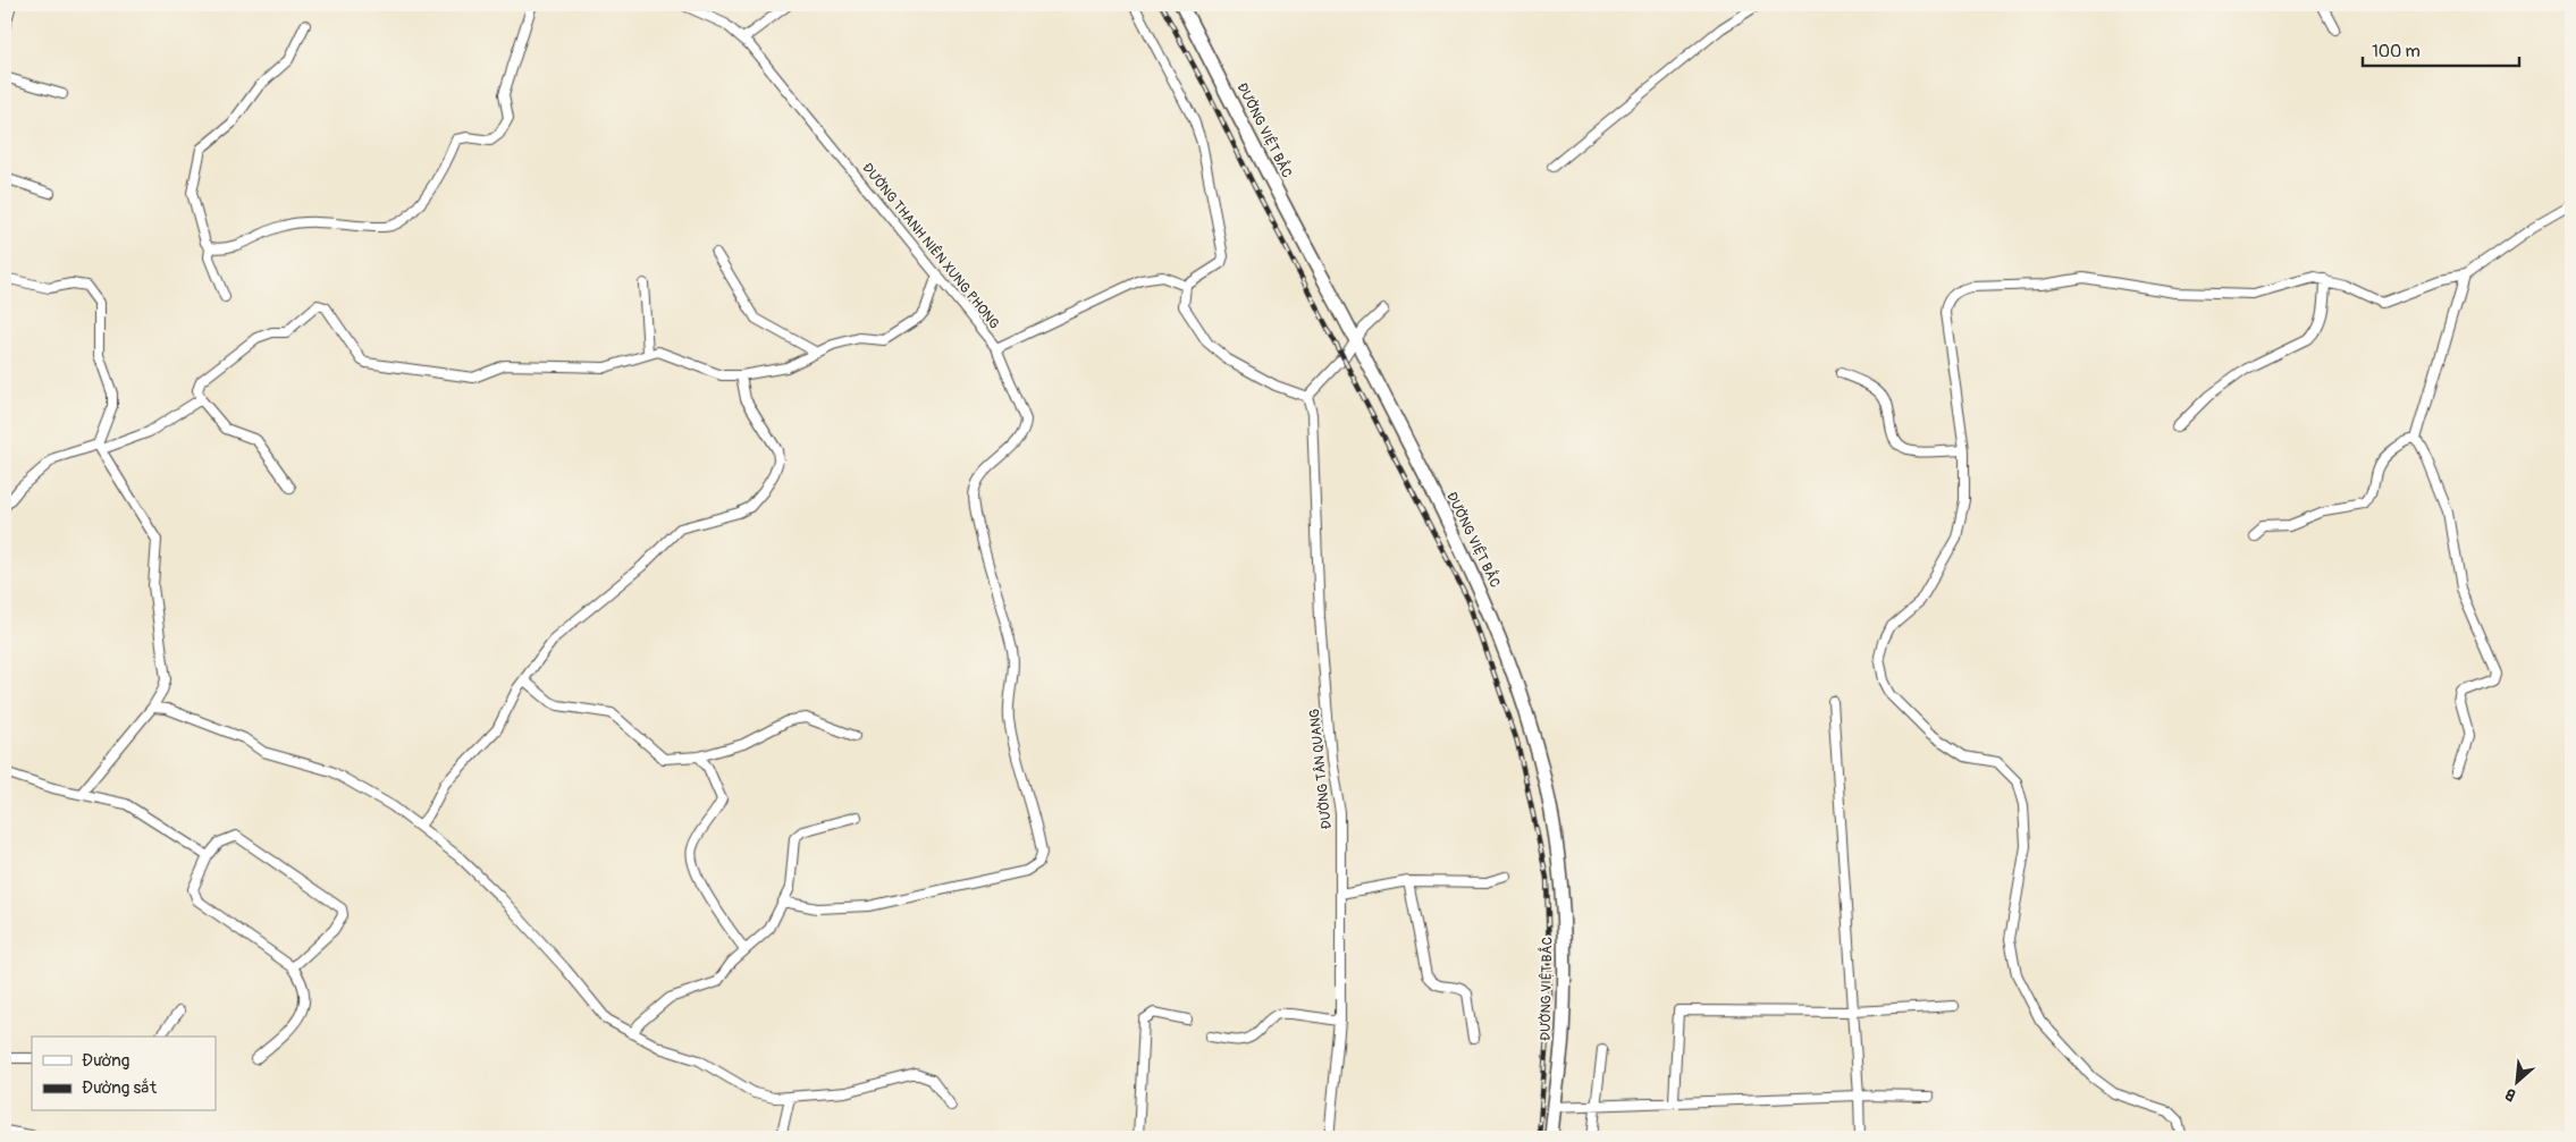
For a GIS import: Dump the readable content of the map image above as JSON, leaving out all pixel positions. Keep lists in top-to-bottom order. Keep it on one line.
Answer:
{"streets":{"main road":["ĐƯỜNG VIỆT BẮC"],"street":["ĐƯỜNG THANH NIÊN XUNG PHONG","ĐƯỜNG TÂN QUANG"]},"legend":["Đường","Đường sắt"],"scale_bar":"100 m","north":"bottom left"}
